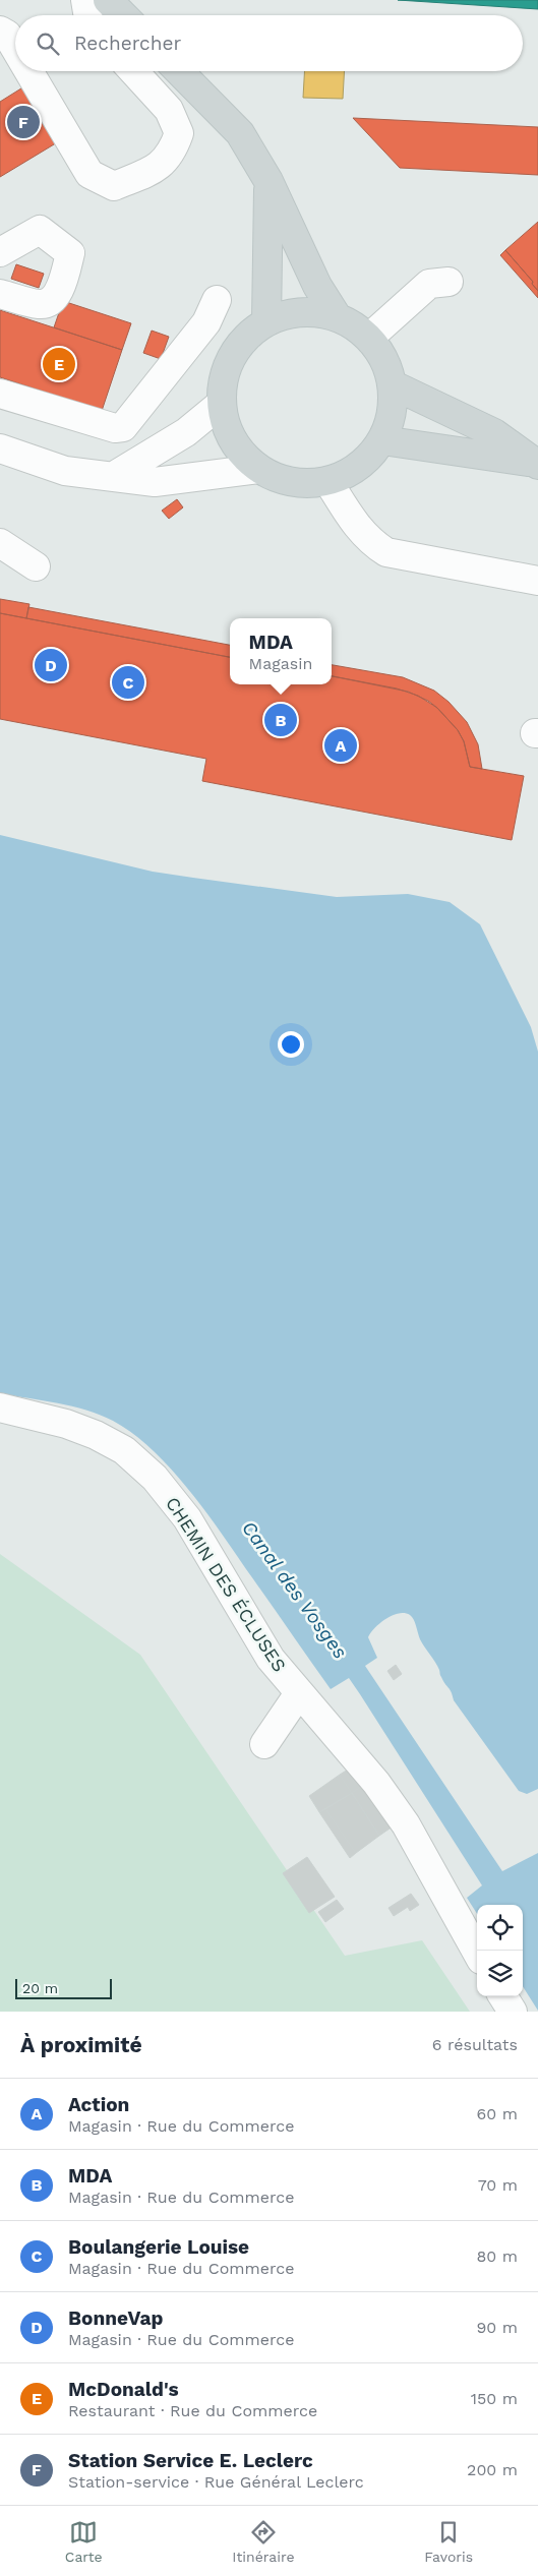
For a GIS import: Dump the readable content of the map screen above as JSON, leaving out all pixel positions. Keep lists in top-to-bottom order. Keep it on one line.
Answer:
{"streets":{"street":["CHEMIN DES ÉCLUSES"]},"water":["Canal des Vosges"],"scale_bar":"20 m","page":{"search":"Rechercher","pins":["F","E","D","C","B","A"],"popup":["MDA","Magasin"],"scale":"20 m","heading":["À proximité","6 résultats"],"list":[{"mark":"A","name":"Action","note":"Magasin · Rue du Commerce","value":"60 m"},{"mark":"B","name":"MDA","note":"Magasin · Rue du Commerce","value":"70 m"},{"mark":"C","name":"Boulangerie Louise","note":"Magasin · Rue du Commerce","value":"80 m"},{"mark":"D","name":"BonneVap","note":"Magasin · Rue du Commerce","value":"90 m"},{"mark":"E","name":"McDonald's","note":"Restaurant · Rue du Commerce","value":"150 m"},{"mark":"F","name":"Station Service E. Leclerc","note":"Station-service · Rue Général Leclerc","value":"200 m"}],"nav":["Carte","Itinéraire","Favoris"]}}
